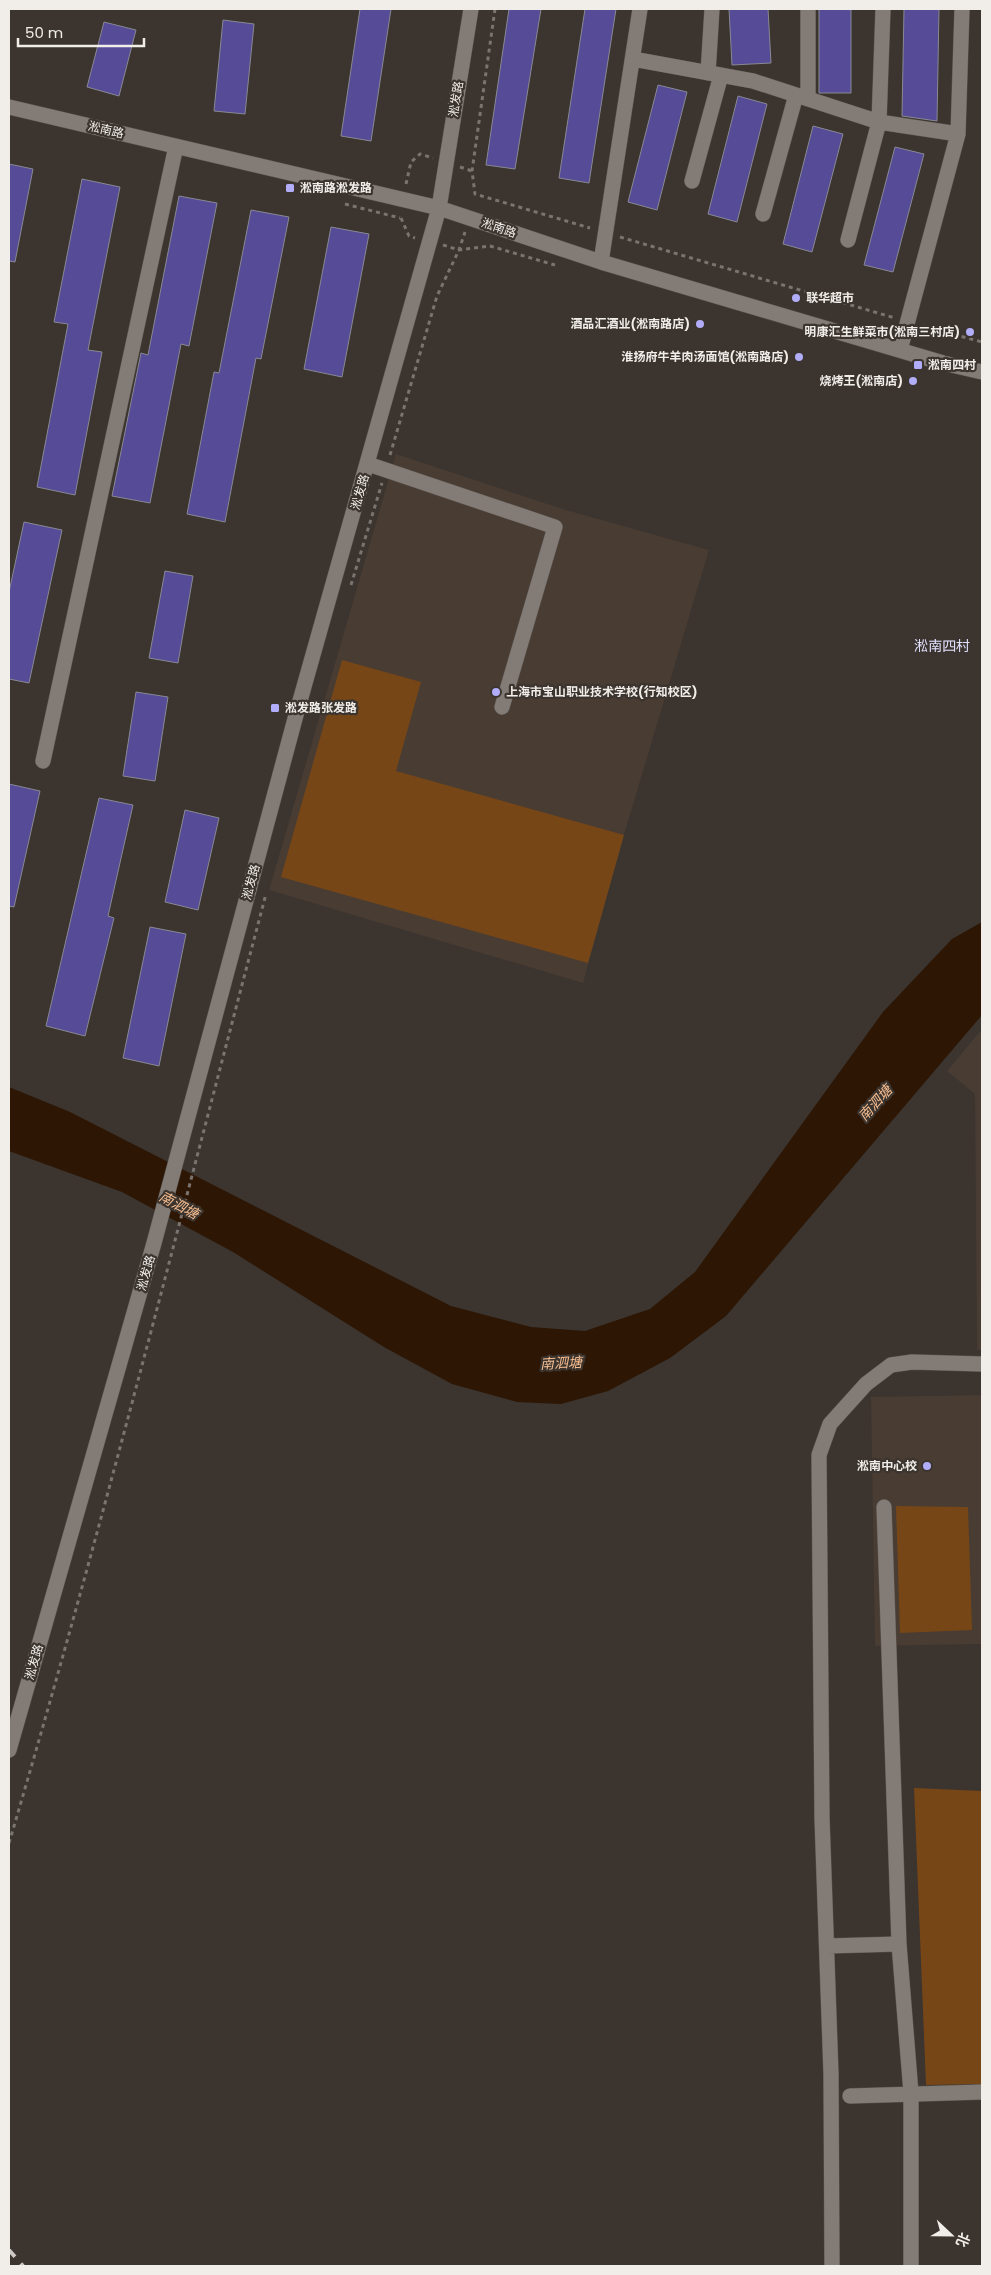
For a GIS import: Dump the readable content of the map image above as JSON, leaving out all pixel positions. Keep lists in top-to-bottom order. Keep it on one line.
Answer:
{"streets":{"street":["淞发路","淞南路"]},"crossings":[["淞发路","淞南路"]],"districts":["淞南四村"],"water":["南泗塘"],"places":{"transit":["淞南路淞发路","淞南四村","淞发路张发路"],"other":["联华超市","酒品汇酒业(淞南路店)","明康汇生鲜菜市(淞南三村店)","淮扬府牛羊肉汤面馆(淞南路店)","烧烤王(淞南店)","上海市宝山职业技术学校(行知校区)","淞南中心校"]},"scale_bar":"50 m","north":"right"}
